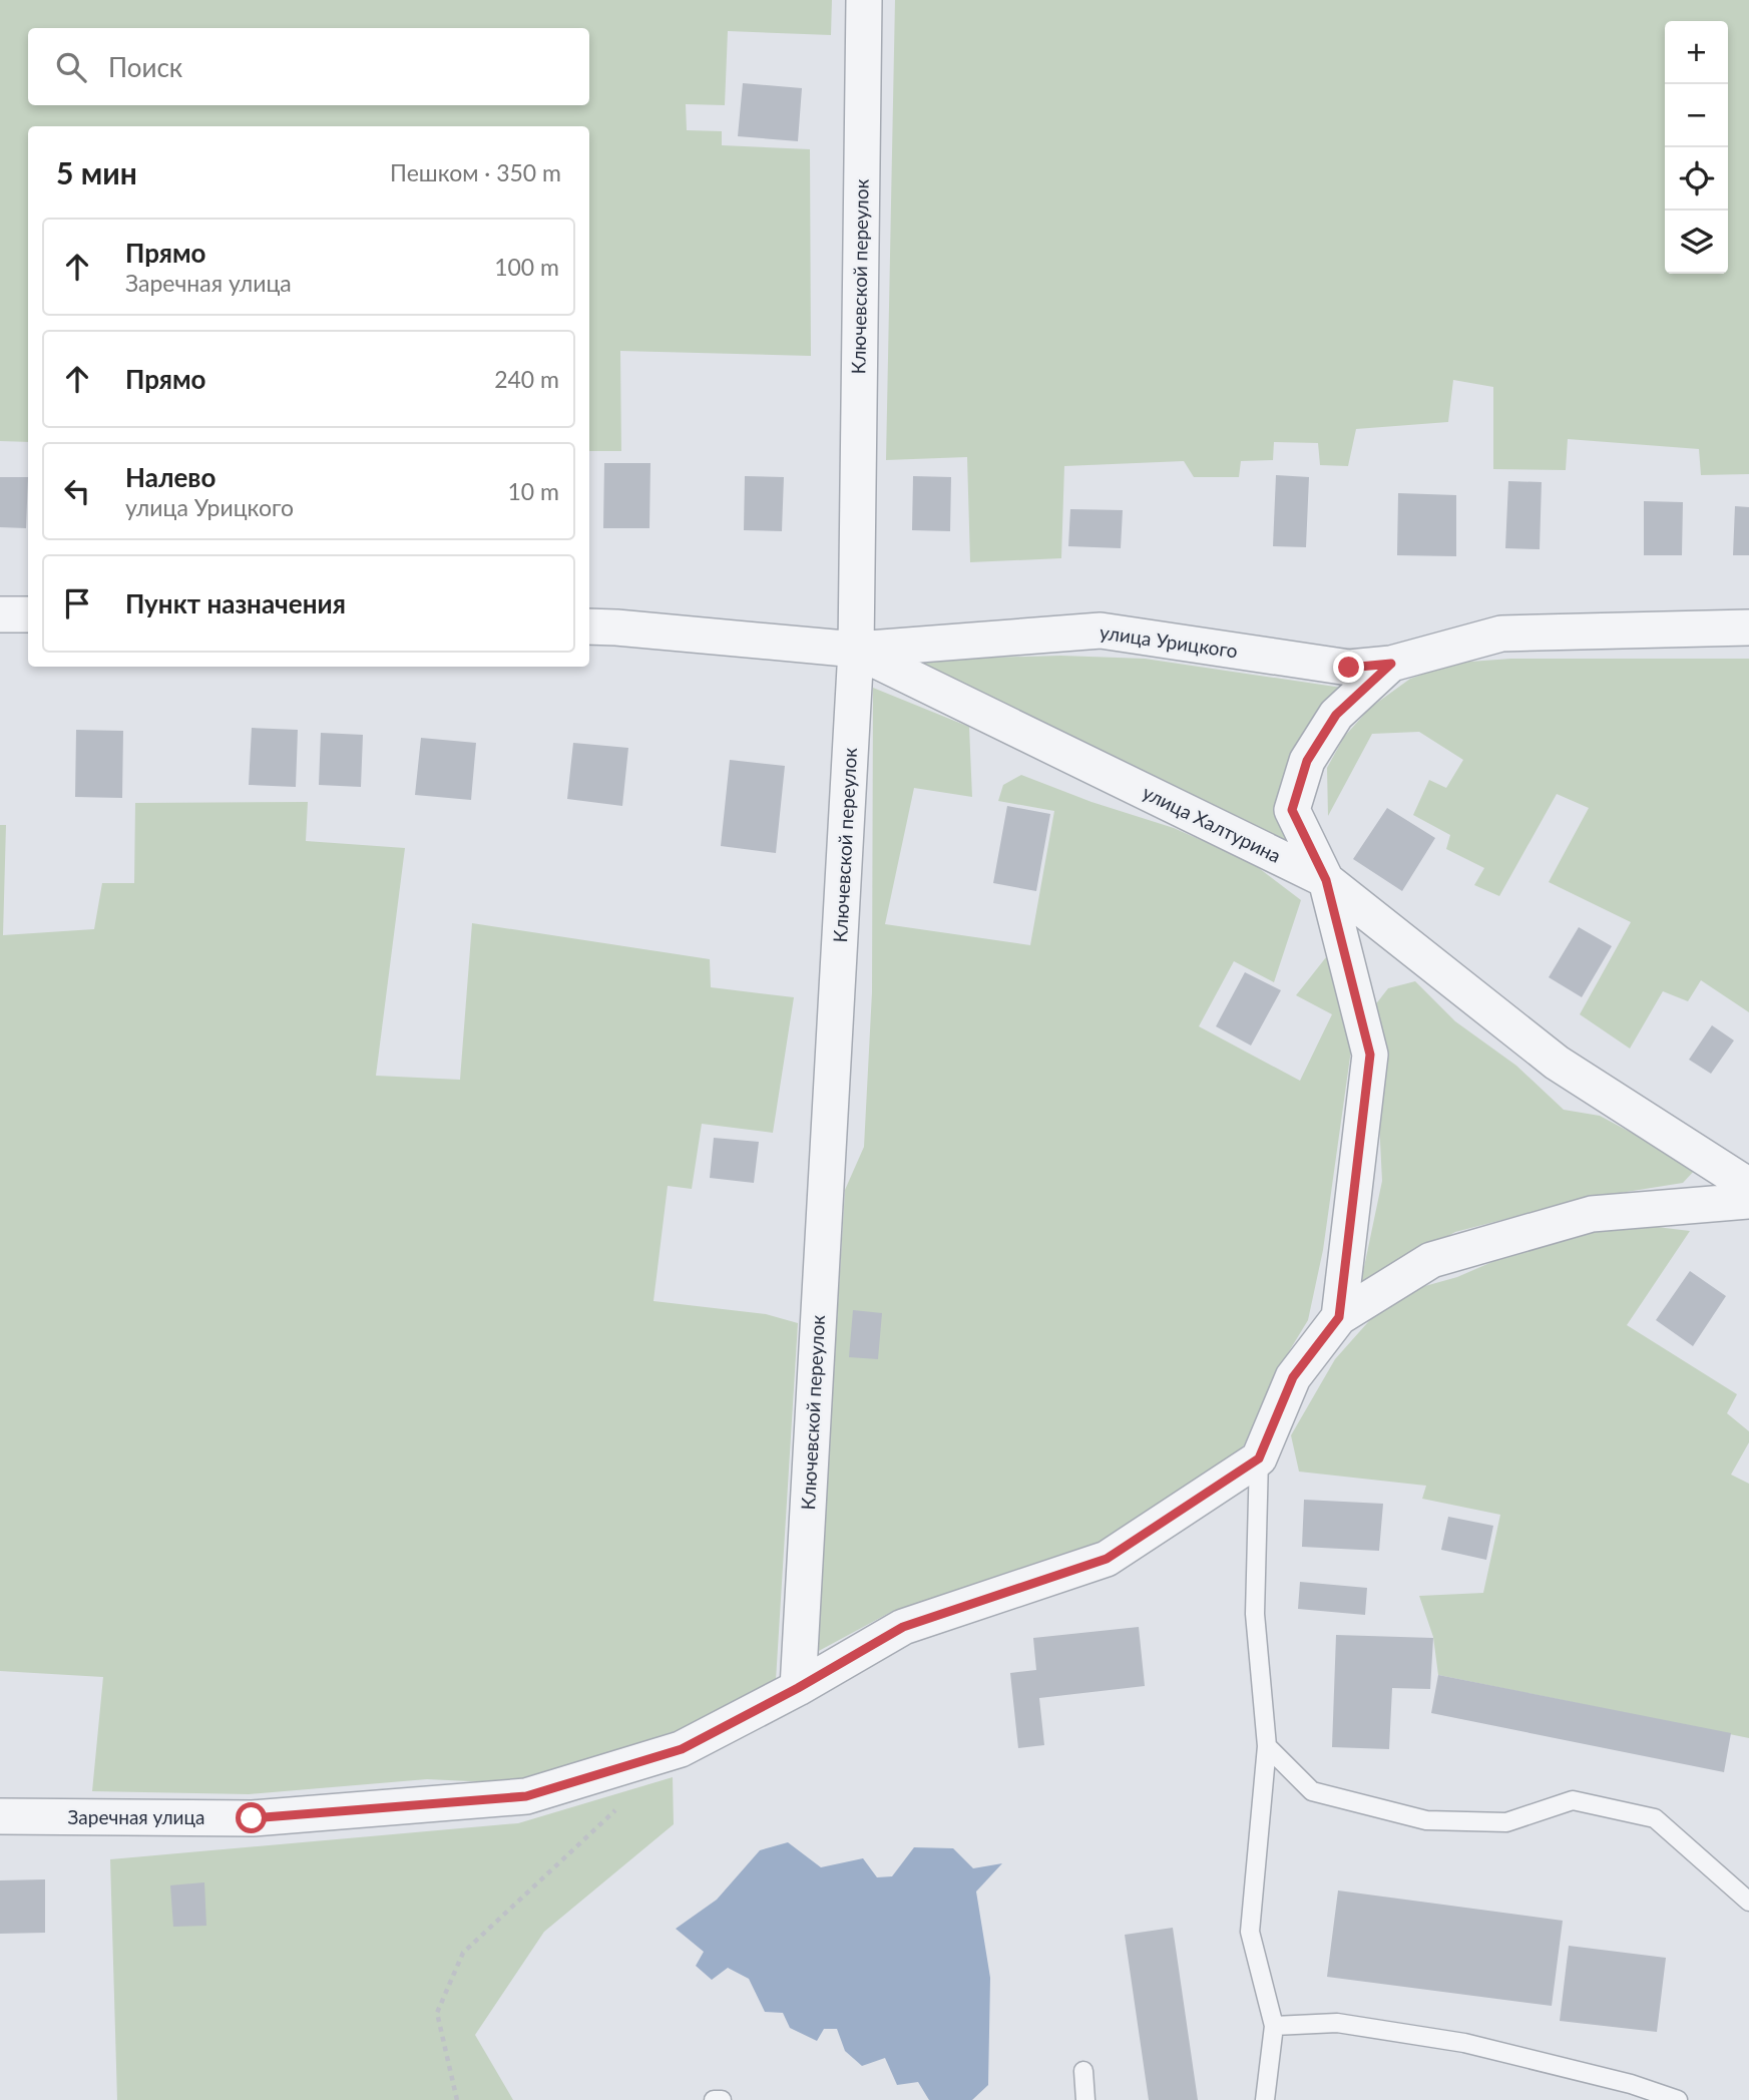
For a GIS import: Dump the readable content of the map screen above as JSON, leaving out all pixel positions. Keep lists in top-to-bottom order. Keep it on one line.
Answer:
{"streets":{"street":["Ключевской переулок","улица Урицкого","улица Халтурина","Заречная улица"]},"crossings":[["Ключевской переулок","улица Урицкого"],["Ключевской переулок","улица Халтурина"],["Ключевской переулок","Заречная улица"],["улица Урицкого","улица Халтурина"]],"page":{"map_buttons":["+","−"],"search":"Поиск","heading":["5 мин","Пешком · 350 m"],"list":[["Прямо","Заречная улица","100 m"],["Прямо","240 m"],["Налево","улица Урицкого","10 m"],"Пункт назначения"]}}
